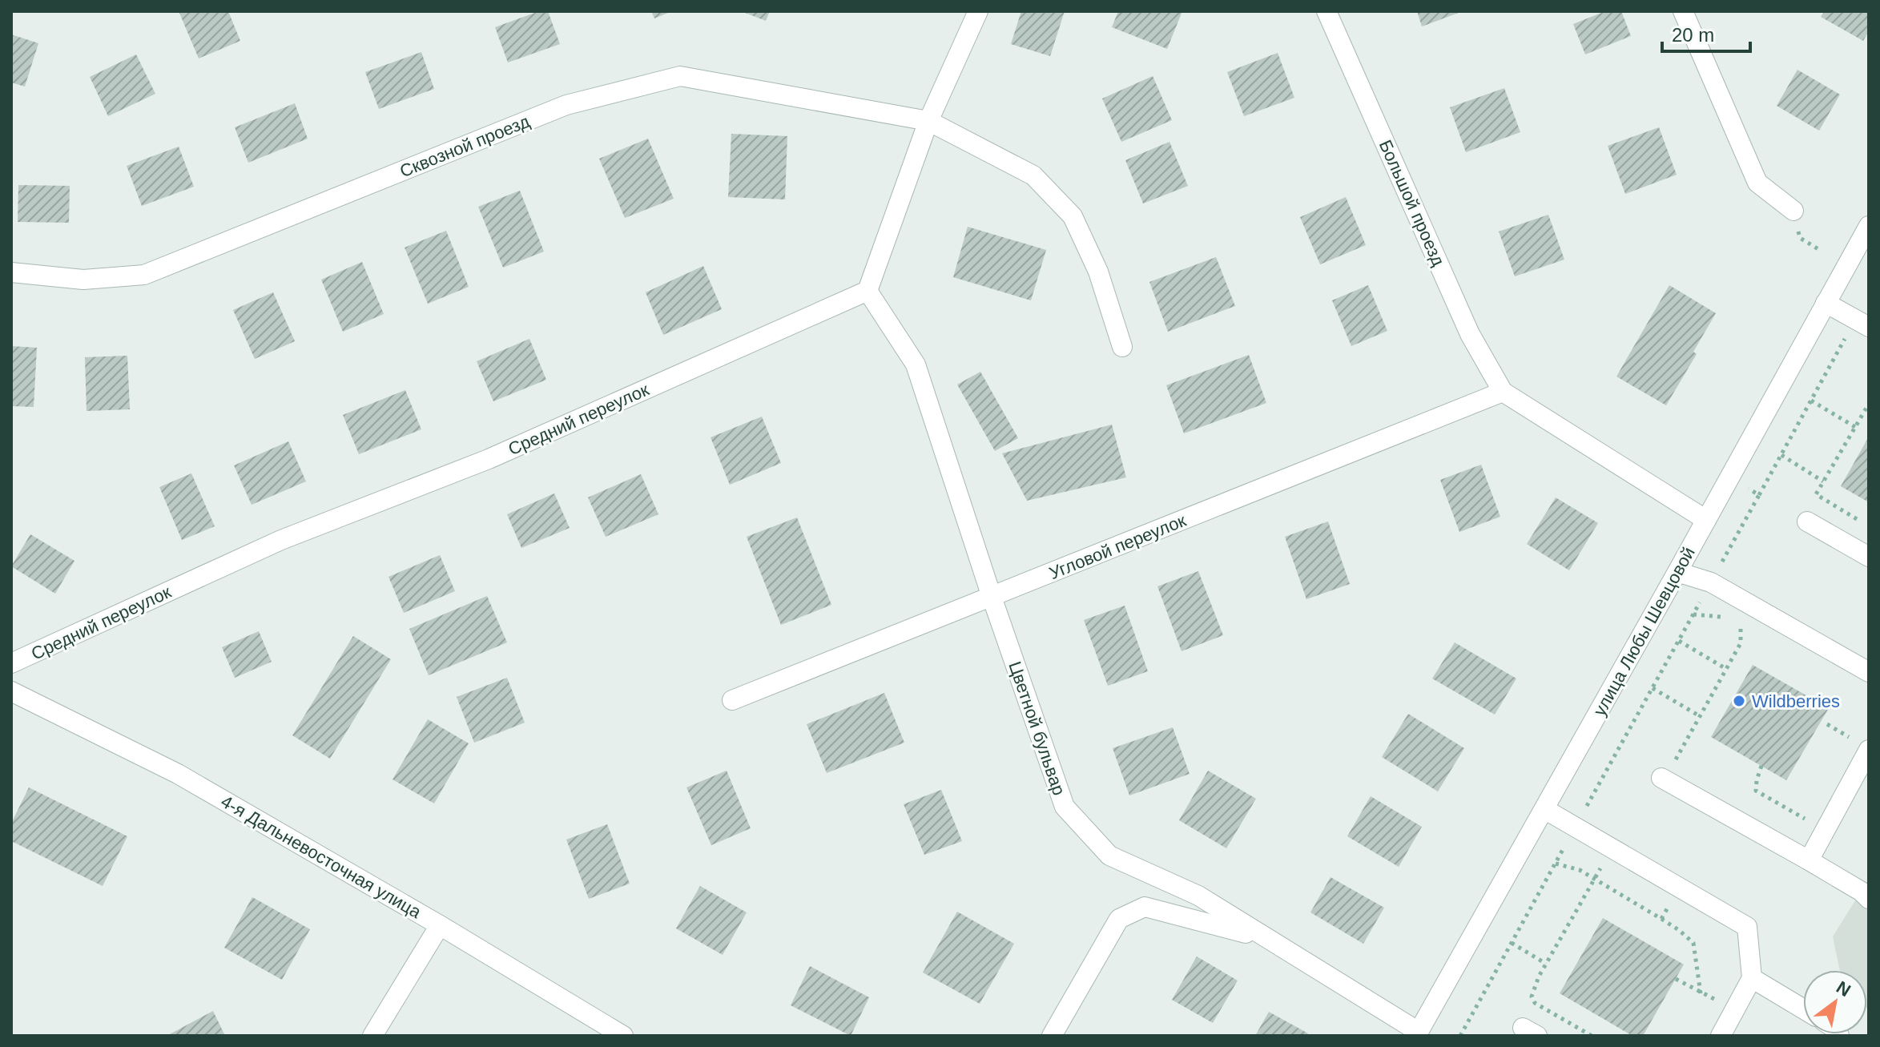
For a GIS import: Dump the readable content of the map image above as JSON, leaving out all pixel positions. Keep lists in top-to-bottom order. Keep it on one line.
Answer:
{"streets":{"street":["Сквозной проезд","Большой проезд","Средний переулок","Угловой переулок","улица Любы Шевцовой","Цветной бульвар","4-я Дальневосточная улица"]},"crossings":[["Большой проезд","Угловой переулок"],["Средний переулок","Цветной бульвар"],["Угловой переулок","Цветной бульвар"],["улица Любы Шевцовой","Цветной бульвар"]],"places":["Wildberries"],"scale_bar":"20 m","north":"top right"}
